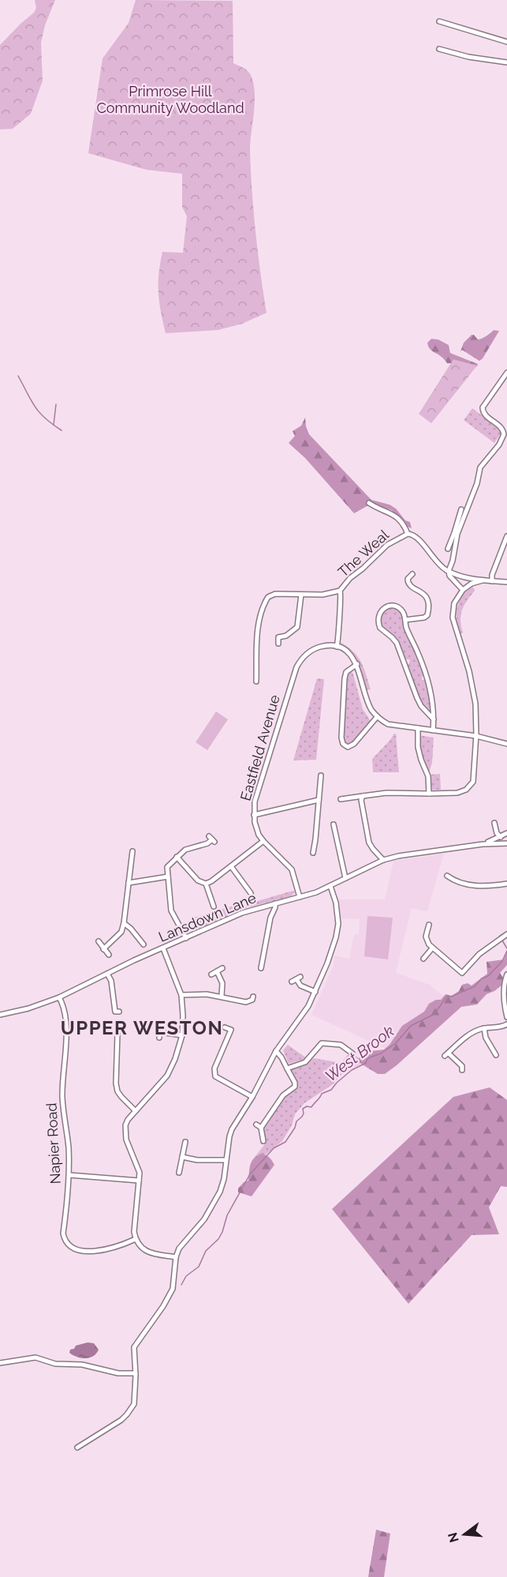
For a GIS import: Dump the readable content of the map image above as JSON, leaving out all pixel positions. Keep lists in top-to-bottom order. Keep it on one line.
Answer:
{"streets":{"street":["The Weal","Eastfield Avenue","Lansdown Lane","Napier Road"]},"crossings":[["The Weal","Eastfield Avenue"],["Eastfield Avenue","Lansdown Lane"],["Lansdown Lane","Napier Road"]],"districts":["UPPER WESTON"],"water":["West Brook"],"parks":["Primrose Hill Community Woodland"],"north":"left"}
